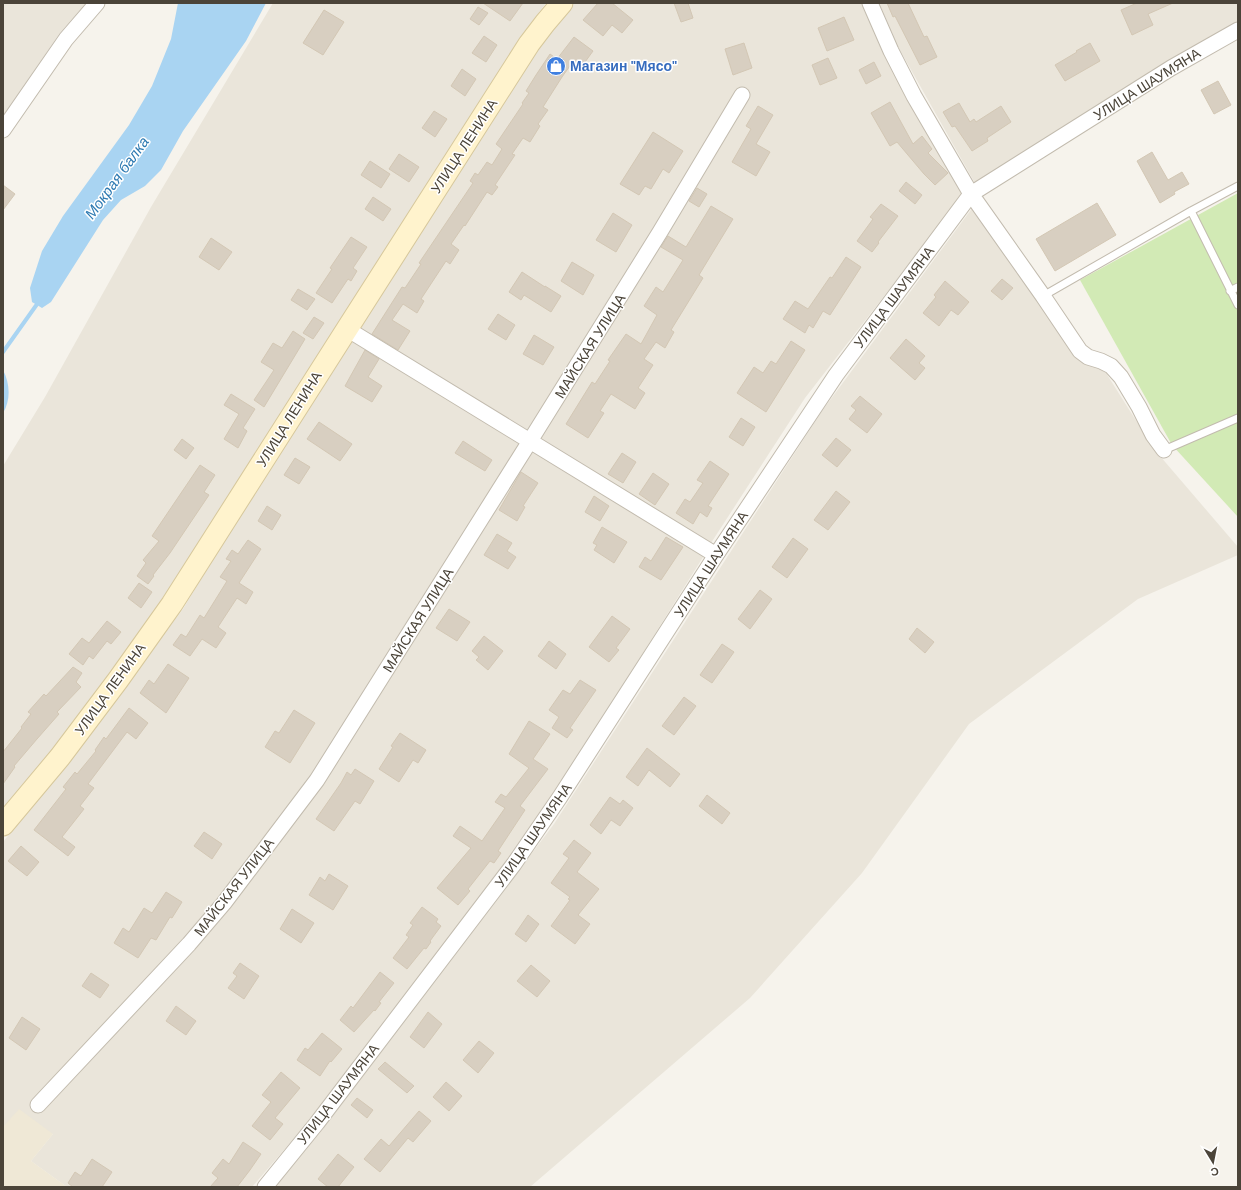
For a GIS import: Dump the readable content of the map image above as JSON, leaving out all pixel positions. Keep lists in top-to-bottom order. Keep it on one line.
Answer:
{"streets":{"street":["УЛИЦА ШАУМЯНА","УЛИЦА ЛЕНИНА","МАЙСКАЯ УЛИЦА"]},"water":["Мокрая балка"],"places":{"shop":["Магазин \"Мясо\""]},"north":"bottom"}
